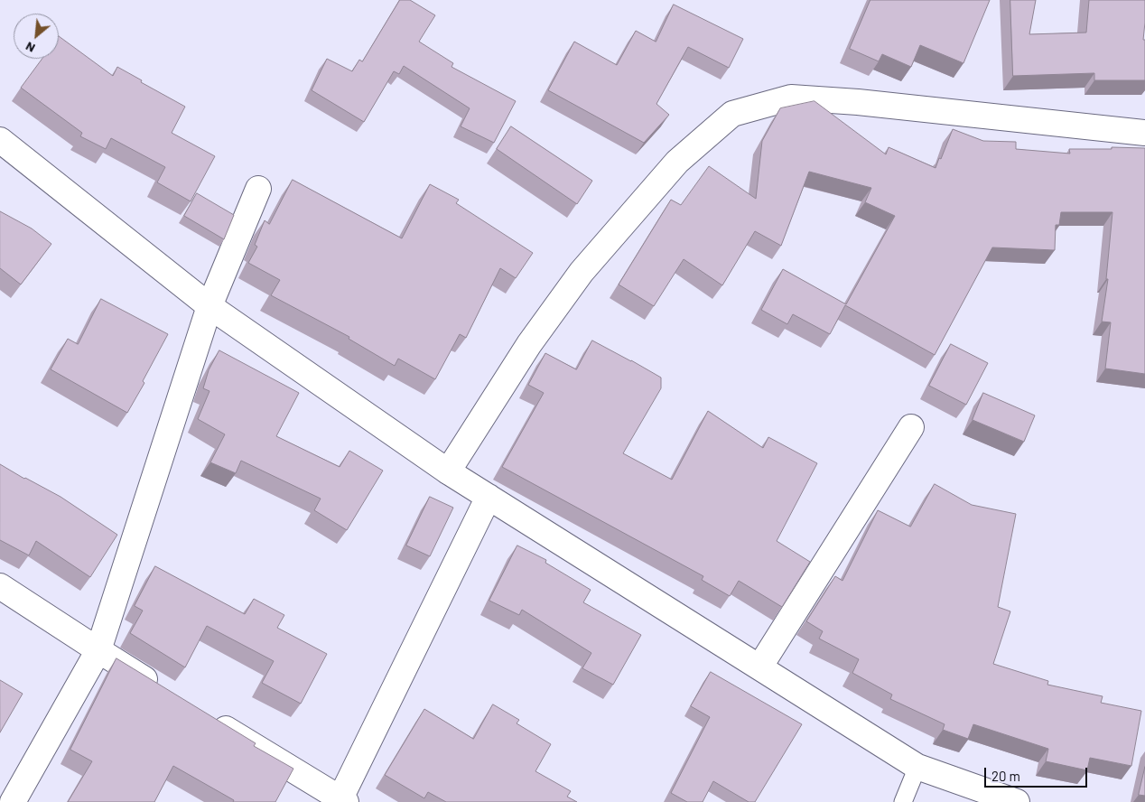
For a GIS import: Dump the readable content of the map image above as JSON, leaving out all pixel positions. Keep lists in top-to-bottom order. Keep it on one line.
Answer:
{"scale_bar":"20 m","north":"bottom left"}
